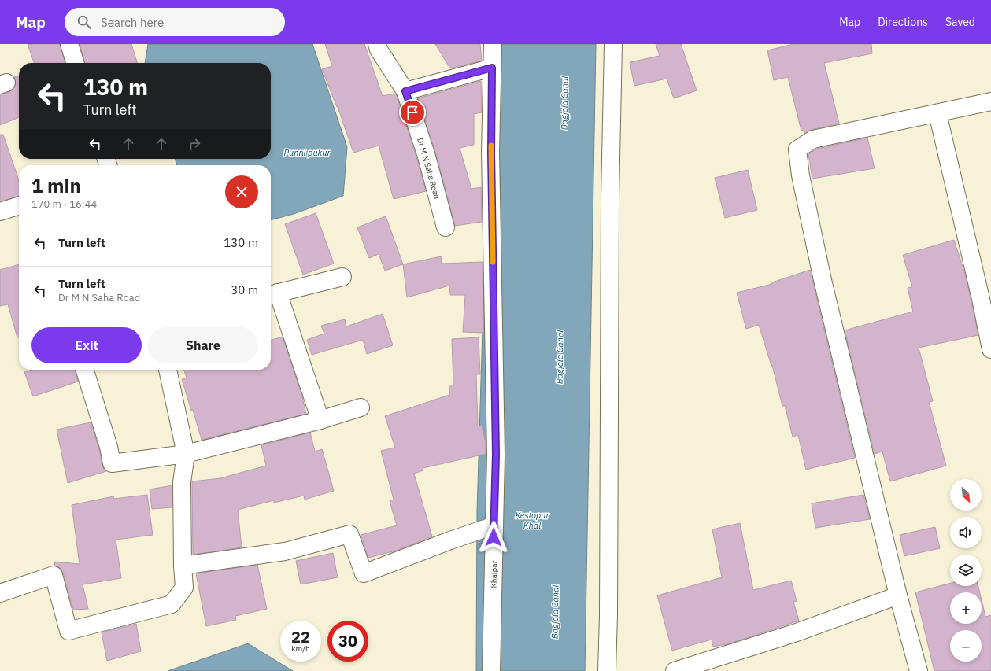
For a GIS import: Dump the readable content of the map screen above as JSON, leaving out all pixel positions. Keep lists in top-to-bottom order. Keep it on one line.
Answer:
{"streets":{"street":["Dr M N Saha Road","Khalpar"]},"water":["Bagjola Canal","Punni pukur","Kestopur Khal"],"north":"bottom right","page":{"header":"Map","search":"Search here","nav":["Map","Directions","Saved"],"turn":["130 m","Turn left"],"heading":["1 min","170 m · 16:44"],"list":[{"name":"Turn left","value":"130 m"},{"name":"Turn left","note":"Dr M N Saha Road","value":"30 m"}],"buttons":["Exit","Share"],"map_buttons":["+","−"],"speed":"22 km/h","limit":"30"}}
